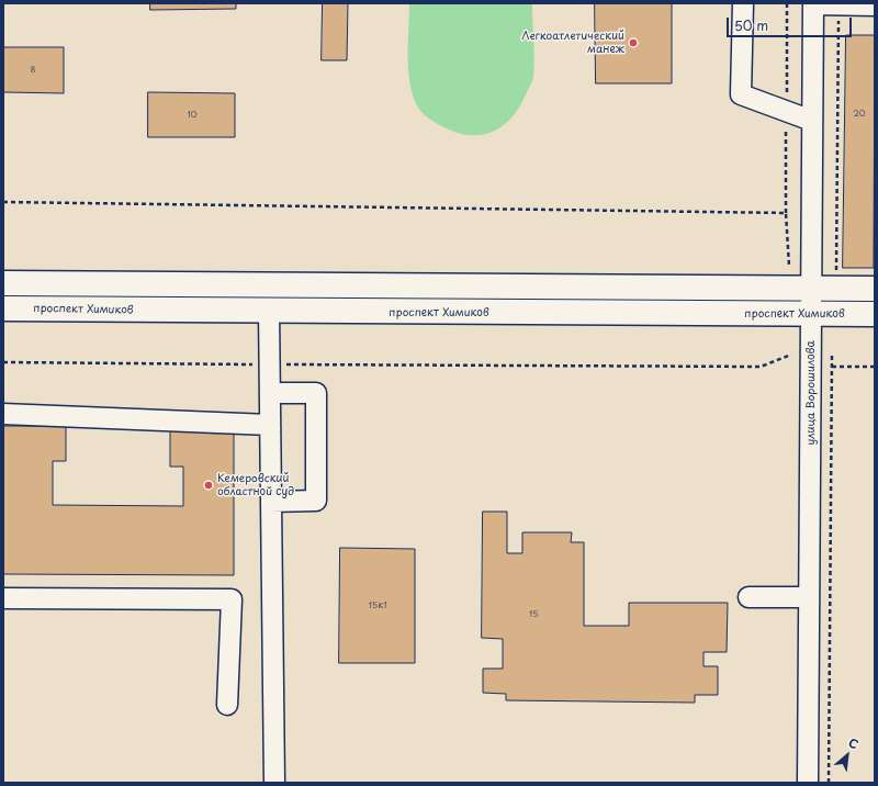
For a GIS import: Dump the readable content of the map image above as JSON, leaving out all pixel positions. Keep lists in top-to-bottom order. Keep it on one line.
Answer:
{"streets":{"main road":["проспект Химиков"],"street":["улица Ворошилова"]},"crossings":[["проспект Химиков","улица Ворошилова"]],"places":["Легкоатлетический манеж","Кемеровский областной суд"],"house_numbers":["8","20","10","15к1","15"],"scale_bar":"50 m","north":"top right"}
